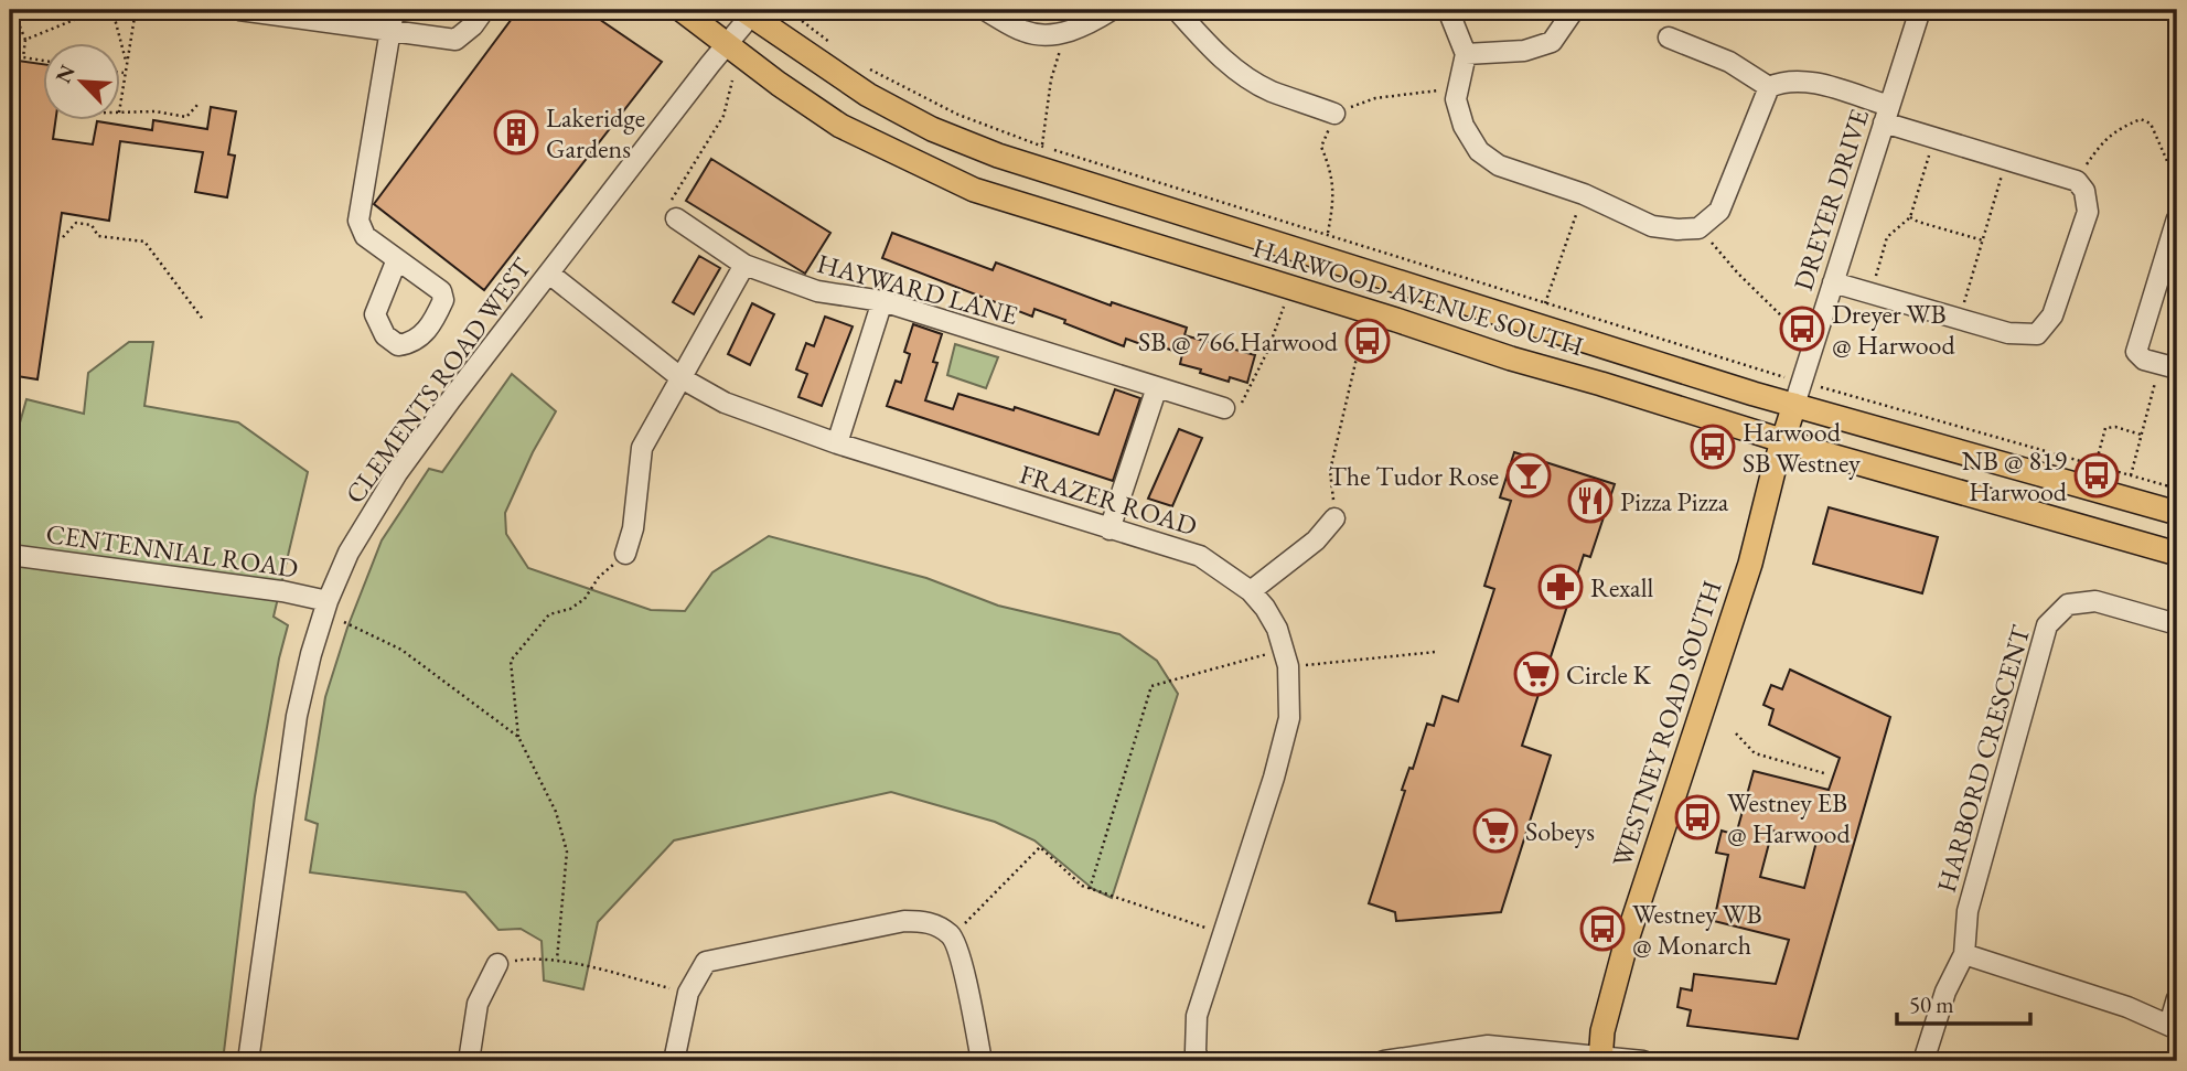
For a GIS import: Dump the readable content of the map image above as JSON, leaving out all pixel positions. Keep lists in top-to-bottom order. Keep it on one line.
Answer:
{"streets":{"main road":["HARWOOD AVENUE SOUTH","WESTNEY ROAD SOUTH"],"street":["DREYER DRIVE","HAYWARD LANE","CLEMENTS ROAD WEST","FRAZER ROAD","CENTENNIAL ROAD","HARBORD CRESCENT"]},"crossings":[["DREYER DRIVE","HARWOOD AVENUE SOUTH"],["DREYER DRIVE","WESTNEY ROAD SOUTH"],["HARWOOD AVENUE SOUTH","CLEMENTS ROAD WEST"],["HARWOOD AVENUE SOUTH","WESTNEY ROAD SOUTH"],["CLEMENTS ROAD WEST","FRAZER ROAD"],["CLEMENTS ROAD WEST","CENTENNIAL ROAD"]],"places":{"building":["Lakeridge Gardens"],"bus stop":["Dreyer WB @ Harwood","SB @ 766 Harwood","Harwood SB Westney","NB @ 819 Harwood","Westney EB @ Harwood","Westney WB @ Monarch"],"bar":["The Tudor Rose"],"restaurant":["Pizza Pizza"],"pharmacy":["Rexall"],"supermarket":["Circle K","Sobeys"]},"scale_bar":"50 m","north":"top left"}
